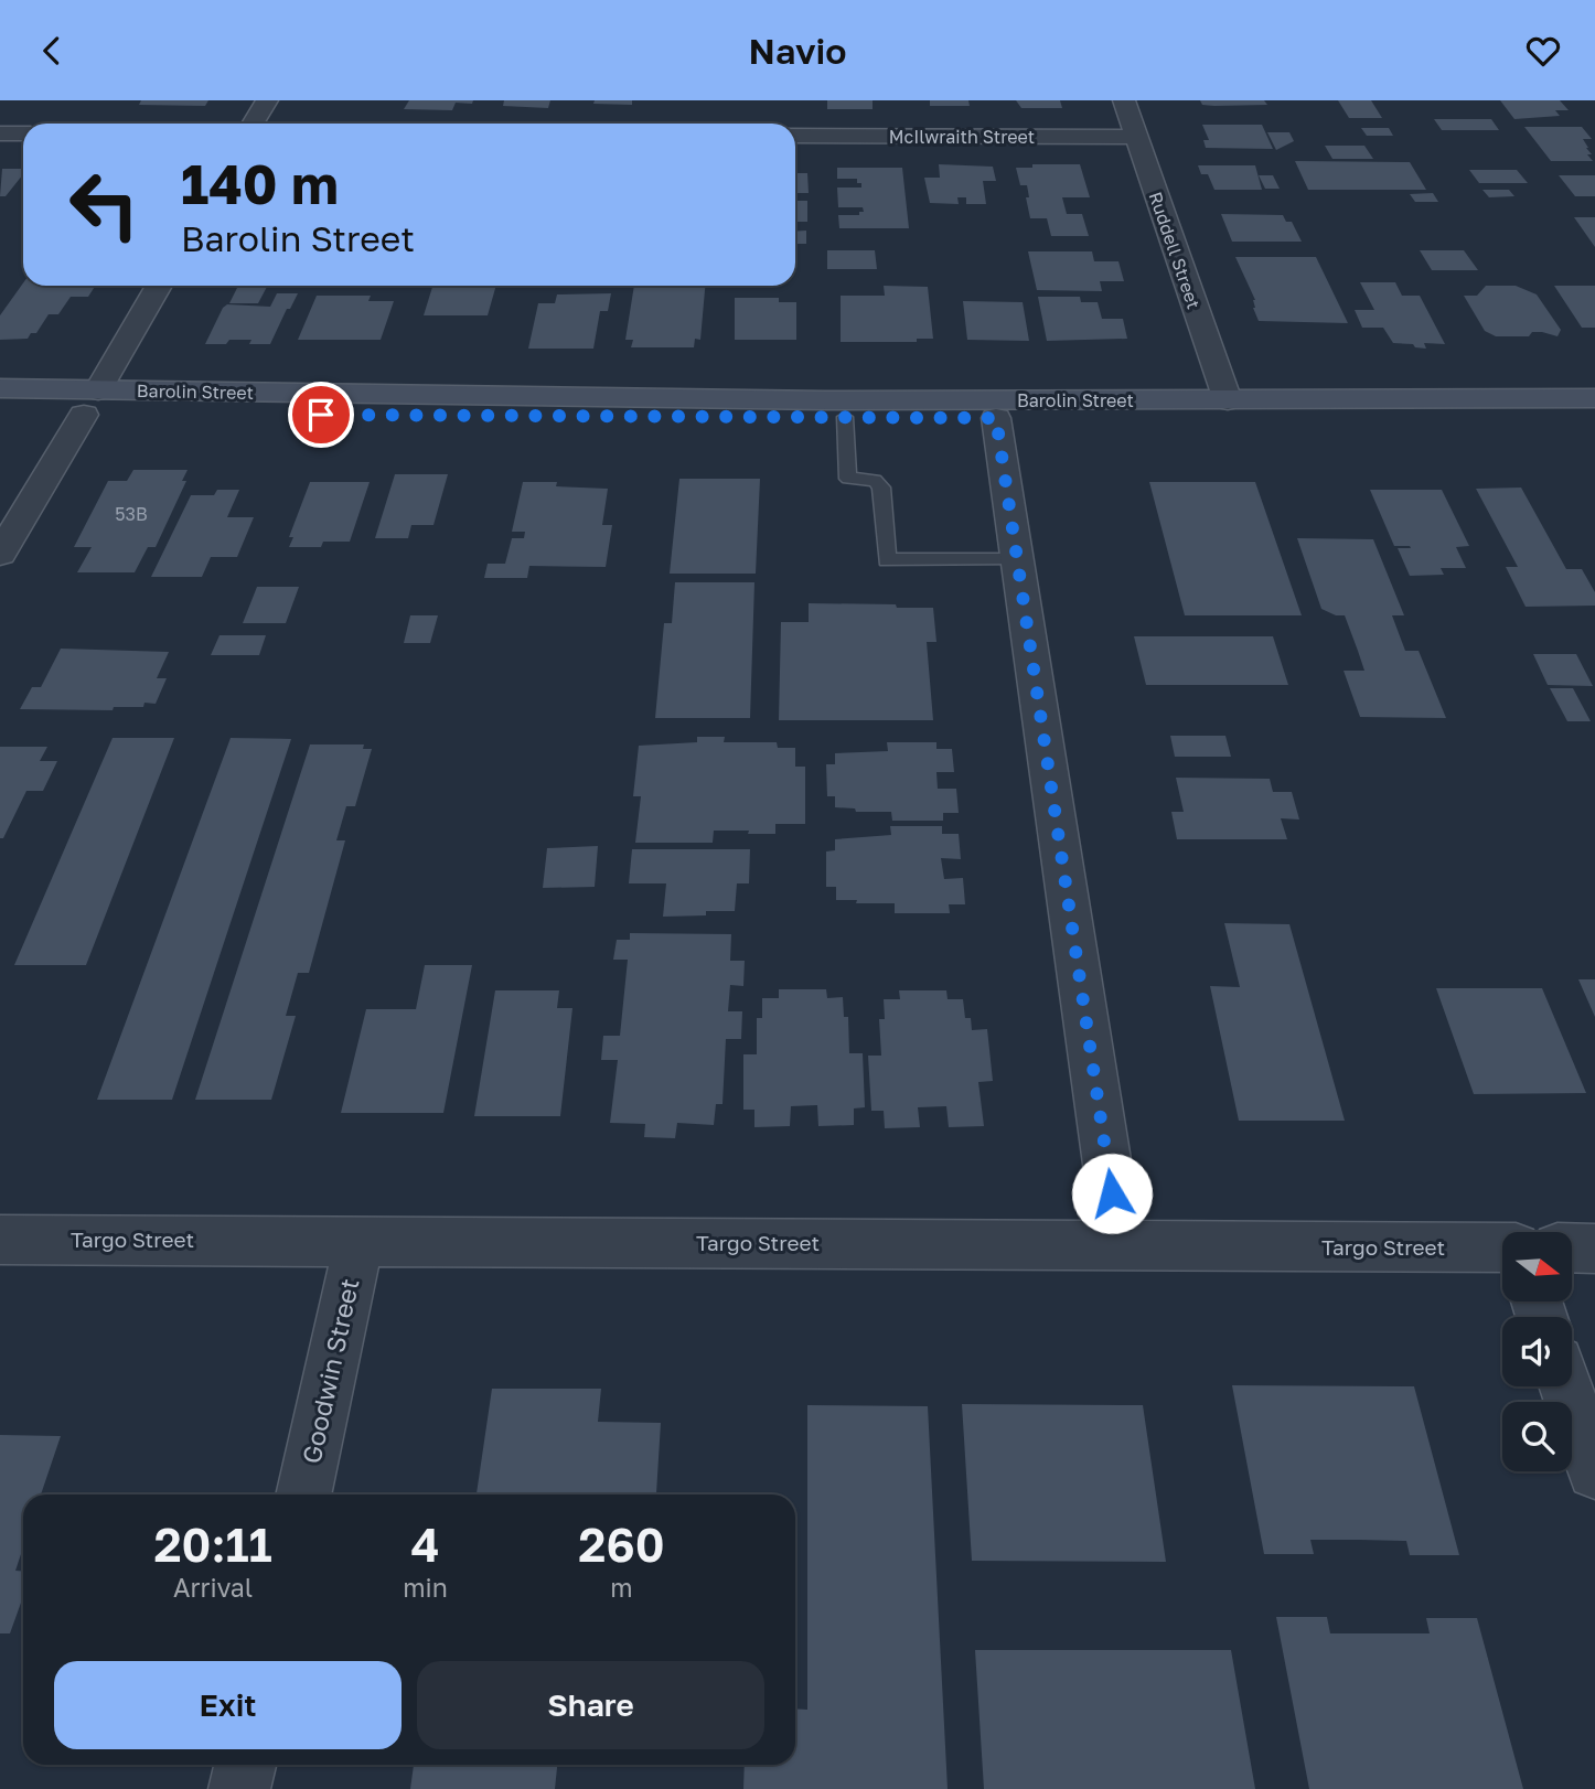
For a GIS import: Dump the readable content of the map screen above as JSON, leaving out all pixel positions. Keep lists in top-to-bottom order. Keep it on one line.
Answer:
{"streets":{"main road":["Barolin Street"],"street":["McIlwraith Street","Ruddell Street","Targo Street","Goodwin Street"]},"crossings":[["McIlwraith Street","Ruddell Street"],["Ruddell Street","Barolin Street"],["Targo Street","Goodwin Street"]],"house_numbers":["53B"],"north":"right","page":{"header":"Navio","turn":["140 m","Barolin Street"],"eta":["20:11","Arrival","4","min","260","m"],"buttons":["Exit","Share"]}}
